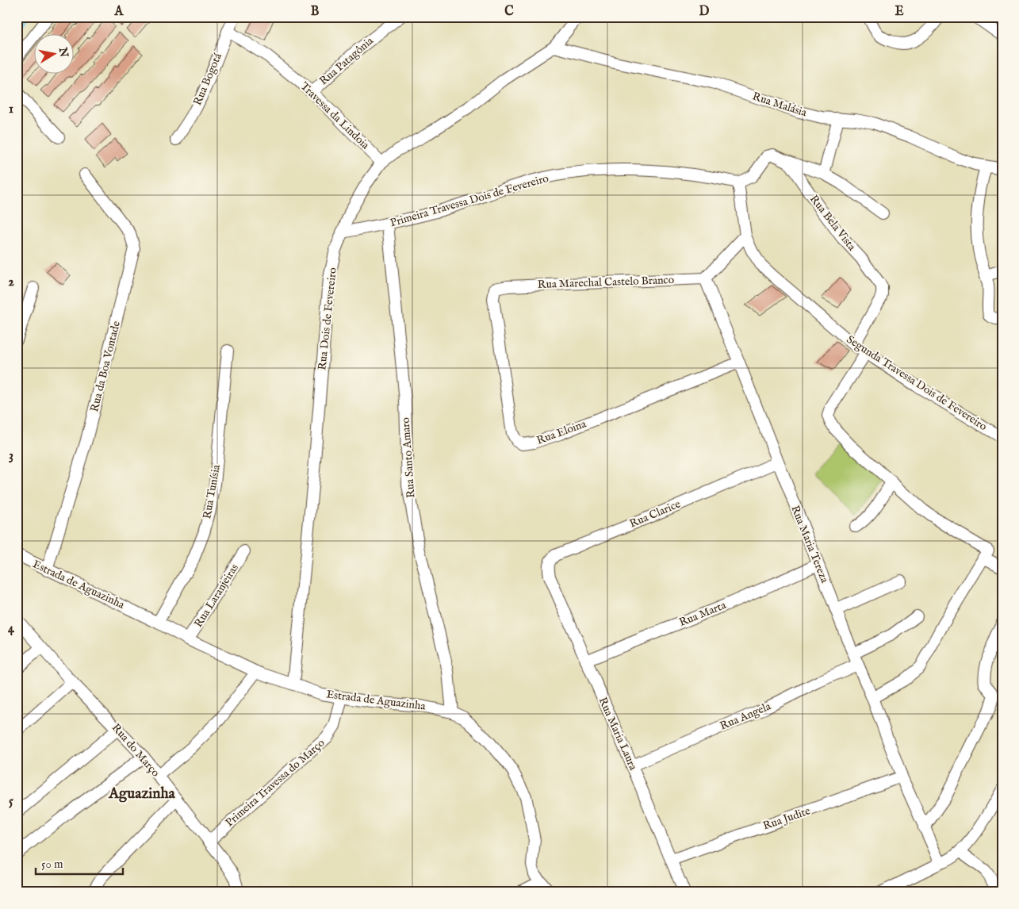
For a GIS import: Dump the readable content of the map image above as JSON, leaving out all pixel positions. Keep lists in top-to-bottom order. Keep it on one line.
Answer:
{"streets":{"street":["Rua Patagônia","Rua Bogotá","Rua Malásia","Travessa da Lindoia","Primeira Travessa Dois de Fevereiro","Rua Bela Vista","Rua Marechal Castelo Branco","Rua Dois de Fevereiro","Rua da Boa Vontade","Segunda Travessa Dois de Fevereiro","Rua Eloina","Rua Santo Amaro","Rua Tunísia","Rua Clarice","Rua Maria Tereza","Estrada de Aguazinha","Rua Laranjeiras","Rua Marta","Rua Angela","Rua Maria Laura","Rua do Março","Primeira Travessa do Março","Rua Judite"]},"crossings":[["Rua Patagônia","Travessa da Lindoia"],["Rua Bogotá","Travessa da Lindoia"],["Rua Malásia","Rua Dois de Fevereiro"],["Travessa da Lindoia","Rua Dois de Fevereiro"],["Primeira Travessa Dois de Fevereiro","Rua Dois de Fevereiro"],["Primeira Travessa Dois de Fevereiro","Segunda Travessa Dois de Fevereiro"],["Primeira Travessa Dois de Fevereiro","Rua Santo Amaro"],["Rua Bela Vista","Segunda Travessa Dois de Fevereiro"],["Rua Marechal Castelo Branco","Rua Eloina"],["Rua Marechal Castelo Branco","Rua Maria Tereza"],["Rua Dois de Fevereiro","Estrada de Aguazinha"],["Rua da Boa Vontade","Estrada de Aguazinha"],["Rua Eloina","Rua Maria Tereza"],["Rua Santo Amaro","Estrada de Aguazinha"],["Rua Tunísia","Estrada de Aguazinha"],["Rua Clarice","Rua Maria Tereza"],["Rua Clarice","Rua Maria Laura"],["Rua Maria Tereza","Rua Marta"],["Rua Maria Tereza","Rua Angela"],["Rua Maria Tereza","Rua Judite"],["Estrada de Aguazinha","Rua Laranjeiras"],["Estrada de Aguazinha","Primeira Travessa do Março"],["Rua Marta","Rua Maria Laura"],["Rua Angela","Rua Maria Laura"],["Rua Maria Laura","Rua Judite"],["Rua do Março","Primeira Travessa do Março"]],"districts":["Aguazinha"],"scale_bar":"50 m","north":"right","grid":{"columns":["A","B","C","D","E"],"rows":["1","2","3","4","5"]}}
